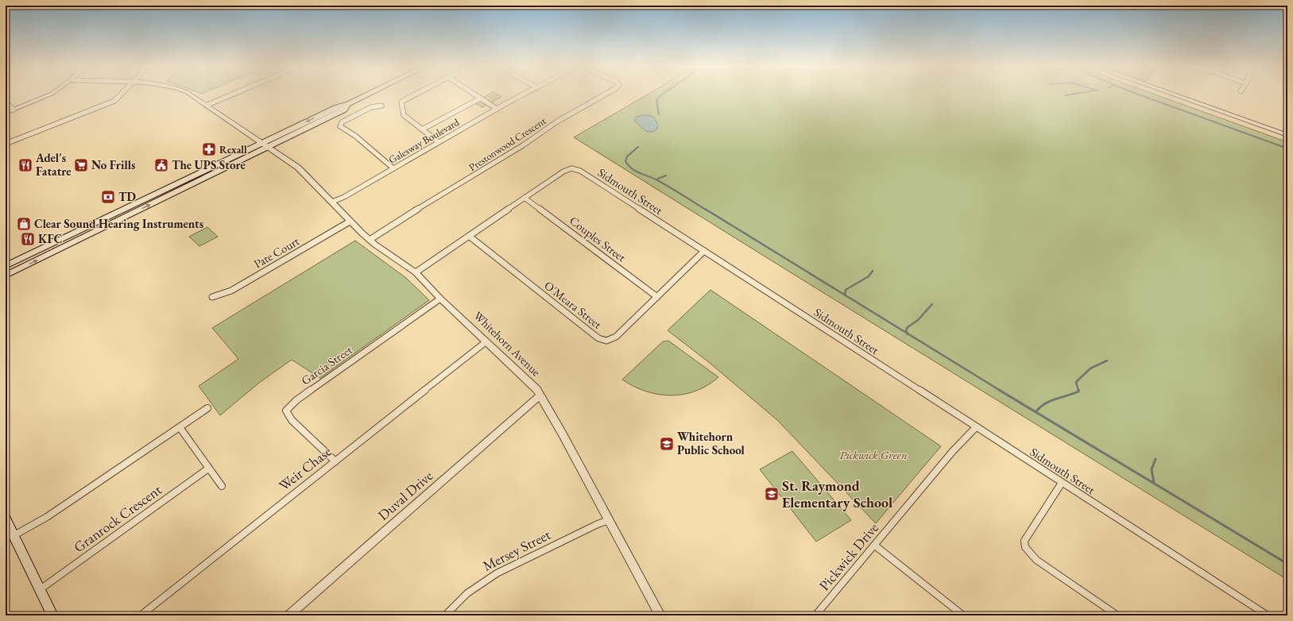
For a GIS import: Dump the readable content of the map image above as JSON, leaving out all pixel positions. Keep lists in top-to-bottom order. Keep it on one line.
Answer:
{"streets":{"street":["Galesway Boulevard","Prestonwood Crescent","Sidmouth Street","Couples Street","Pate Court","O'Meara Street","Whitehorn Avenue","Garcia Street","Weir Chase","Duval Drive","Granrock Crescent","Mersey Street","Pickwick Drive"]},"crossings":[["Galesway Boulevard","Whitehorn Avenue"],["Prestonwood Crescent","Whitehorn Avenue"],["Sidmouth Street","Couples Street"],["Sidmouth Street","O'Meara Street"],["Sidmouth Street","Whitehorn Avenue"],["Sidmouth Street","Pickwick Drive"],["Couples Street","O'Meara Street"],["Pate Court","Whitehorn Avenue"],["Whitehorn Avenue","Garcia Street"],["Whitehorn Avenue","Weir Chase"],["Whitehorn Avenue","Duval Drive"],["Whitehorn Avenue","Mersey Street"],["Garcia Street","Weir Chase"]],"parks":["Pickwick Green"],"places":{"pharmacy":["Rexall"],"restaurant":["Adel's Fatatre","KFC"],"supermarket":["No Frills"],"public building":["The UPS Store"],"bank":["TD"],"shop":["Clear Sound Hearing Instruments"],"school or university":["Whitehorn Public School","St. Raymond Elementary School"]}}
